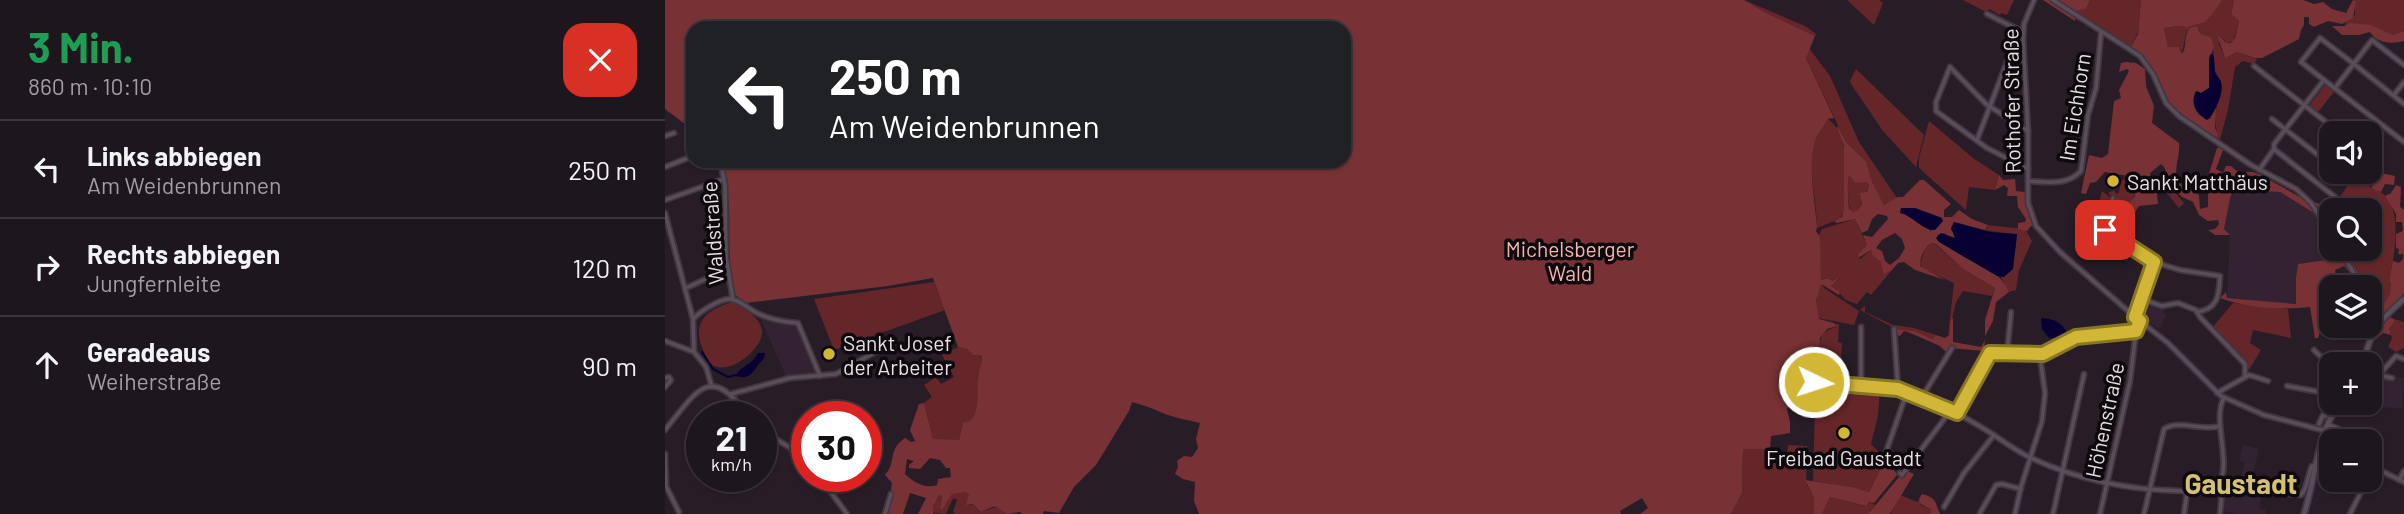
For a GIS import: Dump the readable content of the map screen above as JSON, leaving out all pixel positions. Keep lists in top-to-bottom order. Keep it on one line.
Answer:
{"streets":{"street":["Rothofer Straße","Im Eichhorn","Waldstraße","Höhenstraße"]},"crossings":[["Rothofer Straße","Im Eichhorn"]],"districts":["Gaustadt"],"parks":["Michelsberger Wald"],"places":["Sankt Matthäus","Sankt Josef der Arbeiter","Freibad Gaustadt"],"page":{"heading":["3 Min.","860 m · 10:10"],"turn":["250 m","Am Weidenbrunnen"],"list":[{"name":"Links abbiegen","note":"Am Weidenbrunnen","value":"250 m"},{"name":"Rechts abbiegen","note":"Jungfernleite","value":"120 m"},{"name":"Geradeaus","note":"Weiherstraße","value":"90 m"}],"map_buttons":["+","−"],"speed":"21 km/h","limit":"30"}}
